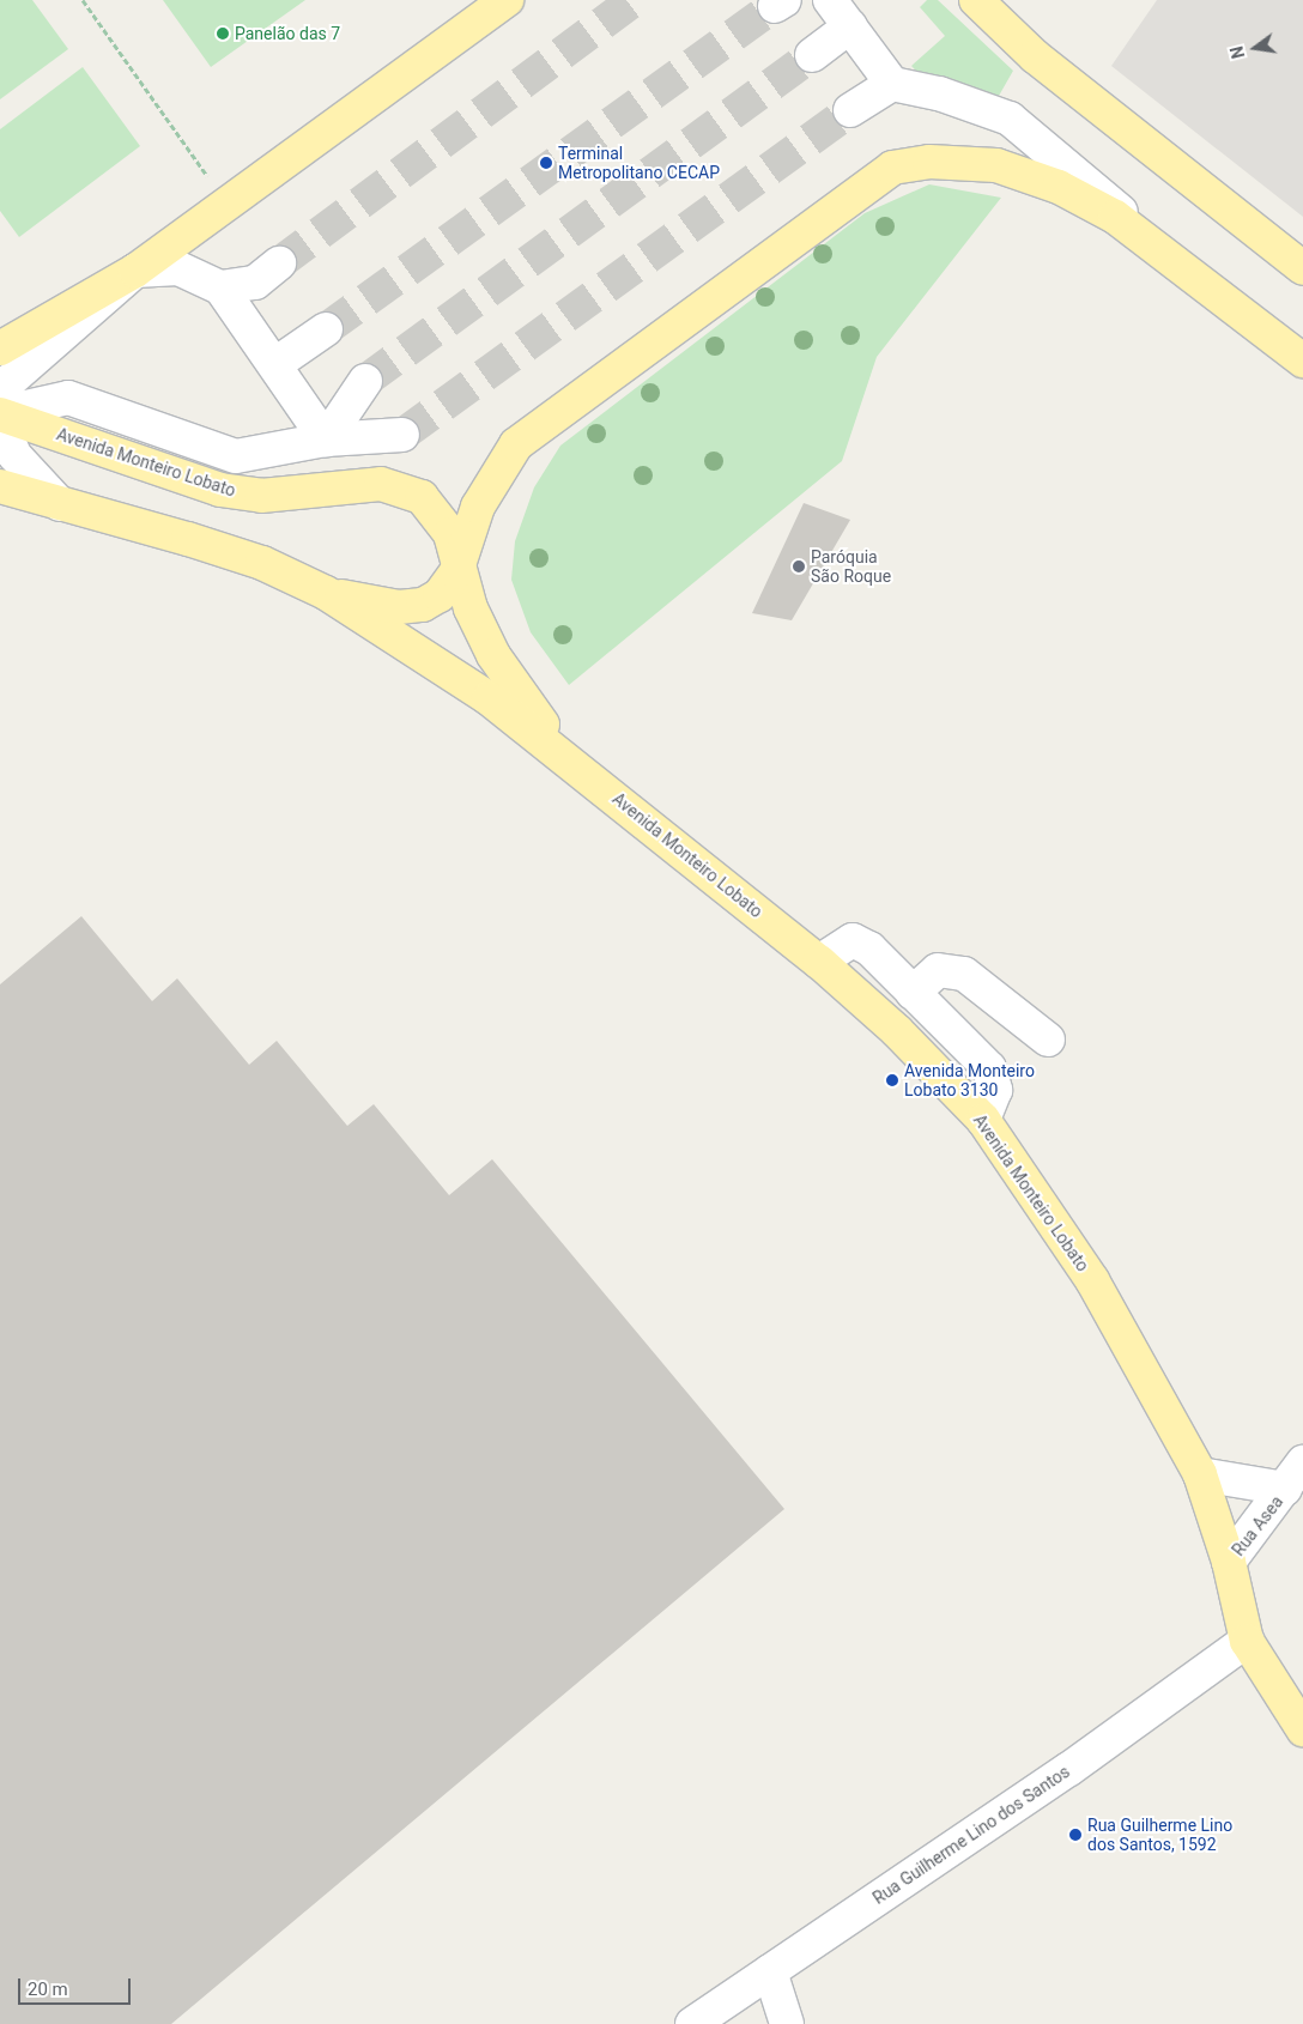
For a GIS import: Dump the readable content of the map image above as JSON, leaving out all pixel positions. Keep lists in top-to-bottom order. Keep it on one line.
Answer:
{"streets":{"main road":["Avenida Monteiro Lobato"],"street":["Rua Asea","Rua Guilherme Lino dos Santos"]},"crossings":[["Avenida Monteiro Lobato","Rua Asea"],["Avenida Monteiro Lobato","Rua Guilherme Lino dos Santos"]],"places":["Panelão das 7","Terminal Metropolitano CECAP","Paróquia São Roque","Avenida Monteiro Lobato 3130","Rua Guilherme Lino dos Santos, 1592"],"scale_bar":"20 m","north":"left"}
